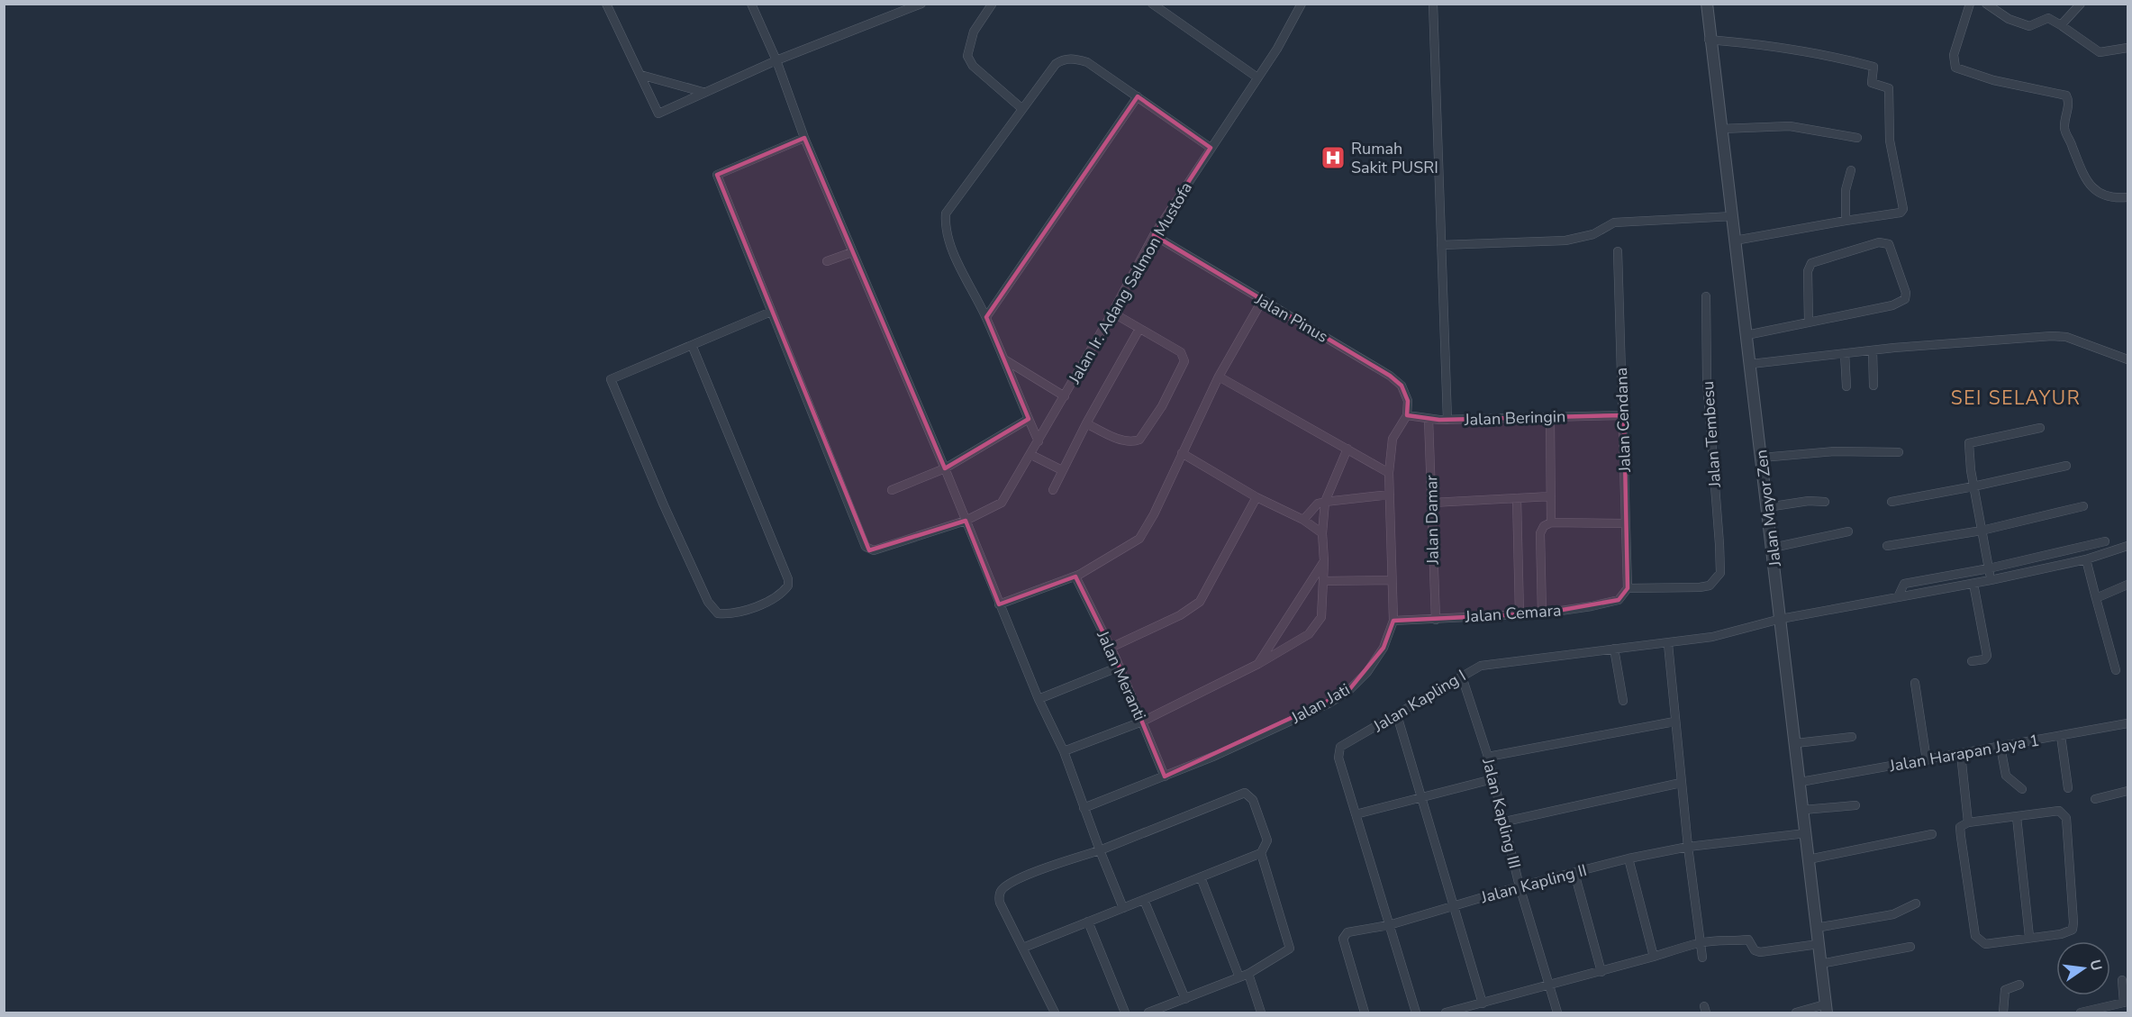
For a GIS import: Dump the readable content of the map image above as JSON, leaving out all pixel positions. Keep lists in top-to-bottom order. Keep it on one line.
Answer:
{"streets":{"street":["Jalan Ir. Adang Salmon Mustofa","Jalan Pinus","Jalan Beringin","Jalan Cendana","Jalan Tembesu","Jalan Mayor Zen","Jalan Damar","Jalan Cemara","Jalan Meranti","Jalan Kapling I","Jalan Jati","Jalan Harapan Jaya 1","Jalan Kapling III","Jalan Kapling II"]},"crossings":[["Jalan Ir. Adang Salmon Mustofa","Jalan Pinus"],["Jalan Pinus","Jalan Beringin"],["Jalan Pinus","Jalan Jati"],["Jalan Beringin","Jalan Cendana"],["Jalan Beringin","Jalan Damar"],["Jalan Beringin","Jalan Jati"],["Jalan Cendana","Jalan Tembesu"],["Jalan Cendana","Jalan Cemara"],["Jalan Tembesu","Jalan Cemara"],["Jalan Mayor Zen","Jalan Kapling I"],["Jalan Mayor Zen","Jalan Harapan Jaya 1"],["Jalan Mayor Zen","Jalan Kapling II"],["Jalan Damar","Jalan Cemara"],["Jalan Cemara","Jalan Jati"],["Jalan Meranti","Jalan Jati"],["Jalan Kapling I","Jalan Kapling III"],["Jalan Kapling I","Jalan Kapling II"],["Jalan Kapling III","Jalan Kapling II"]],"districts":["SEI SELAYUR"],"places":{"hospital":["Rumah Sakit PUSRI"]},"north":"right"}
